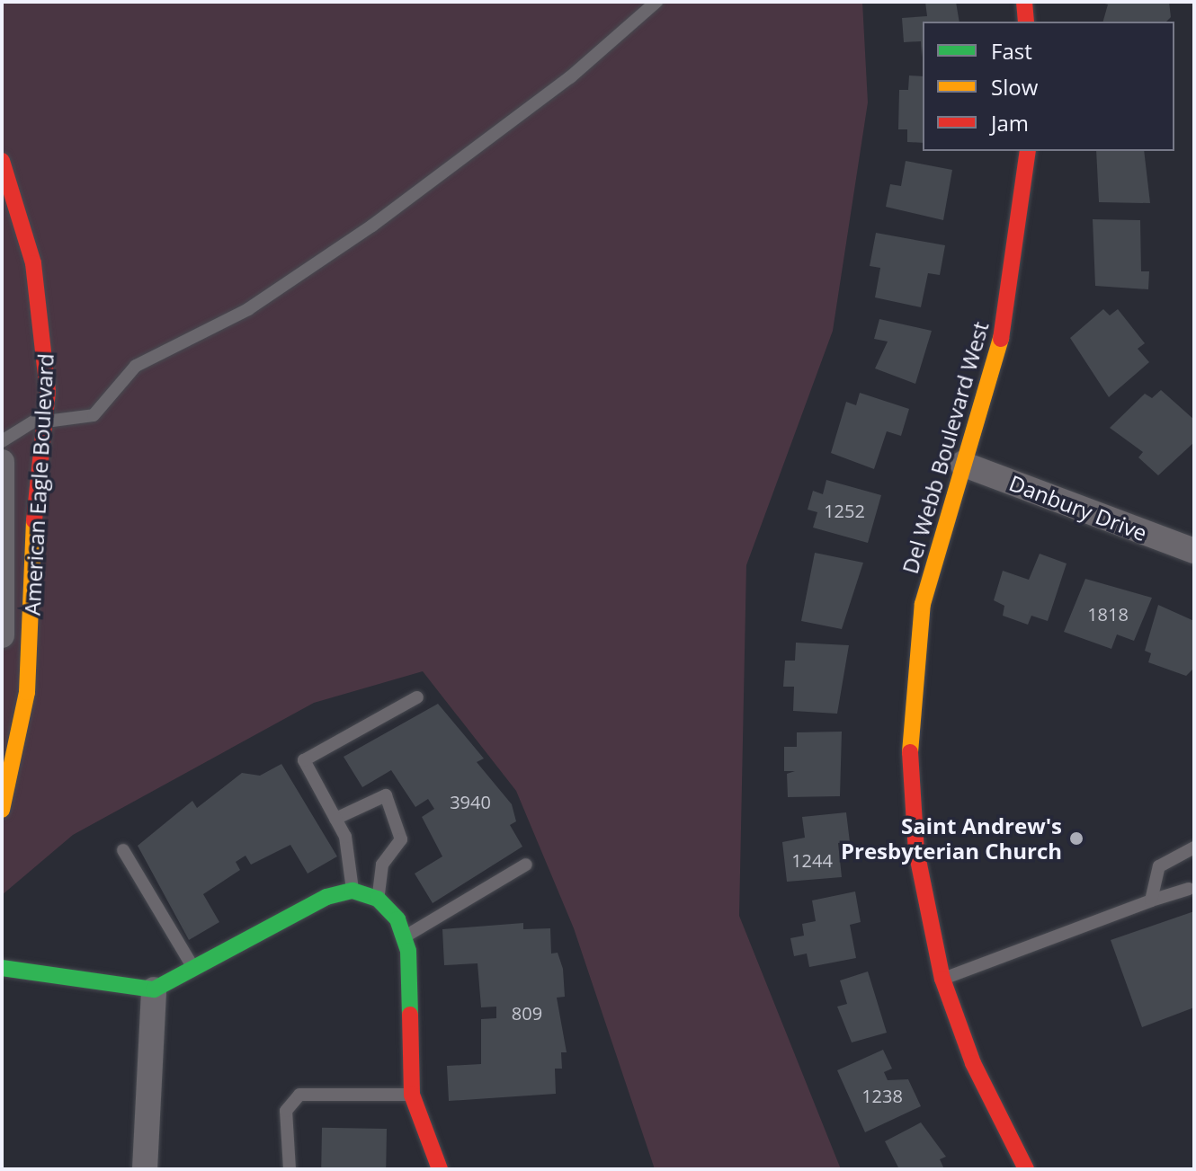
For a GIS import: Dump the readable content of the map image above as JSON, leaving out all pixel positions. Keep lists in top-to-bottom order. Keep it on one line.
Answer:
{"streets":{"street":["Del Webb Boulevard West","American Eagle Boulevard","Danbury Drive"]},"crossings":[["Del Webb Boulevard West","Danbury Drive"]],"places":["Saint Andrew's Presbyterian Church"],"house_numbers":["1252","1818","3940","1244","809","1238"],"legend":["Fast","Slow","Jam"]}
